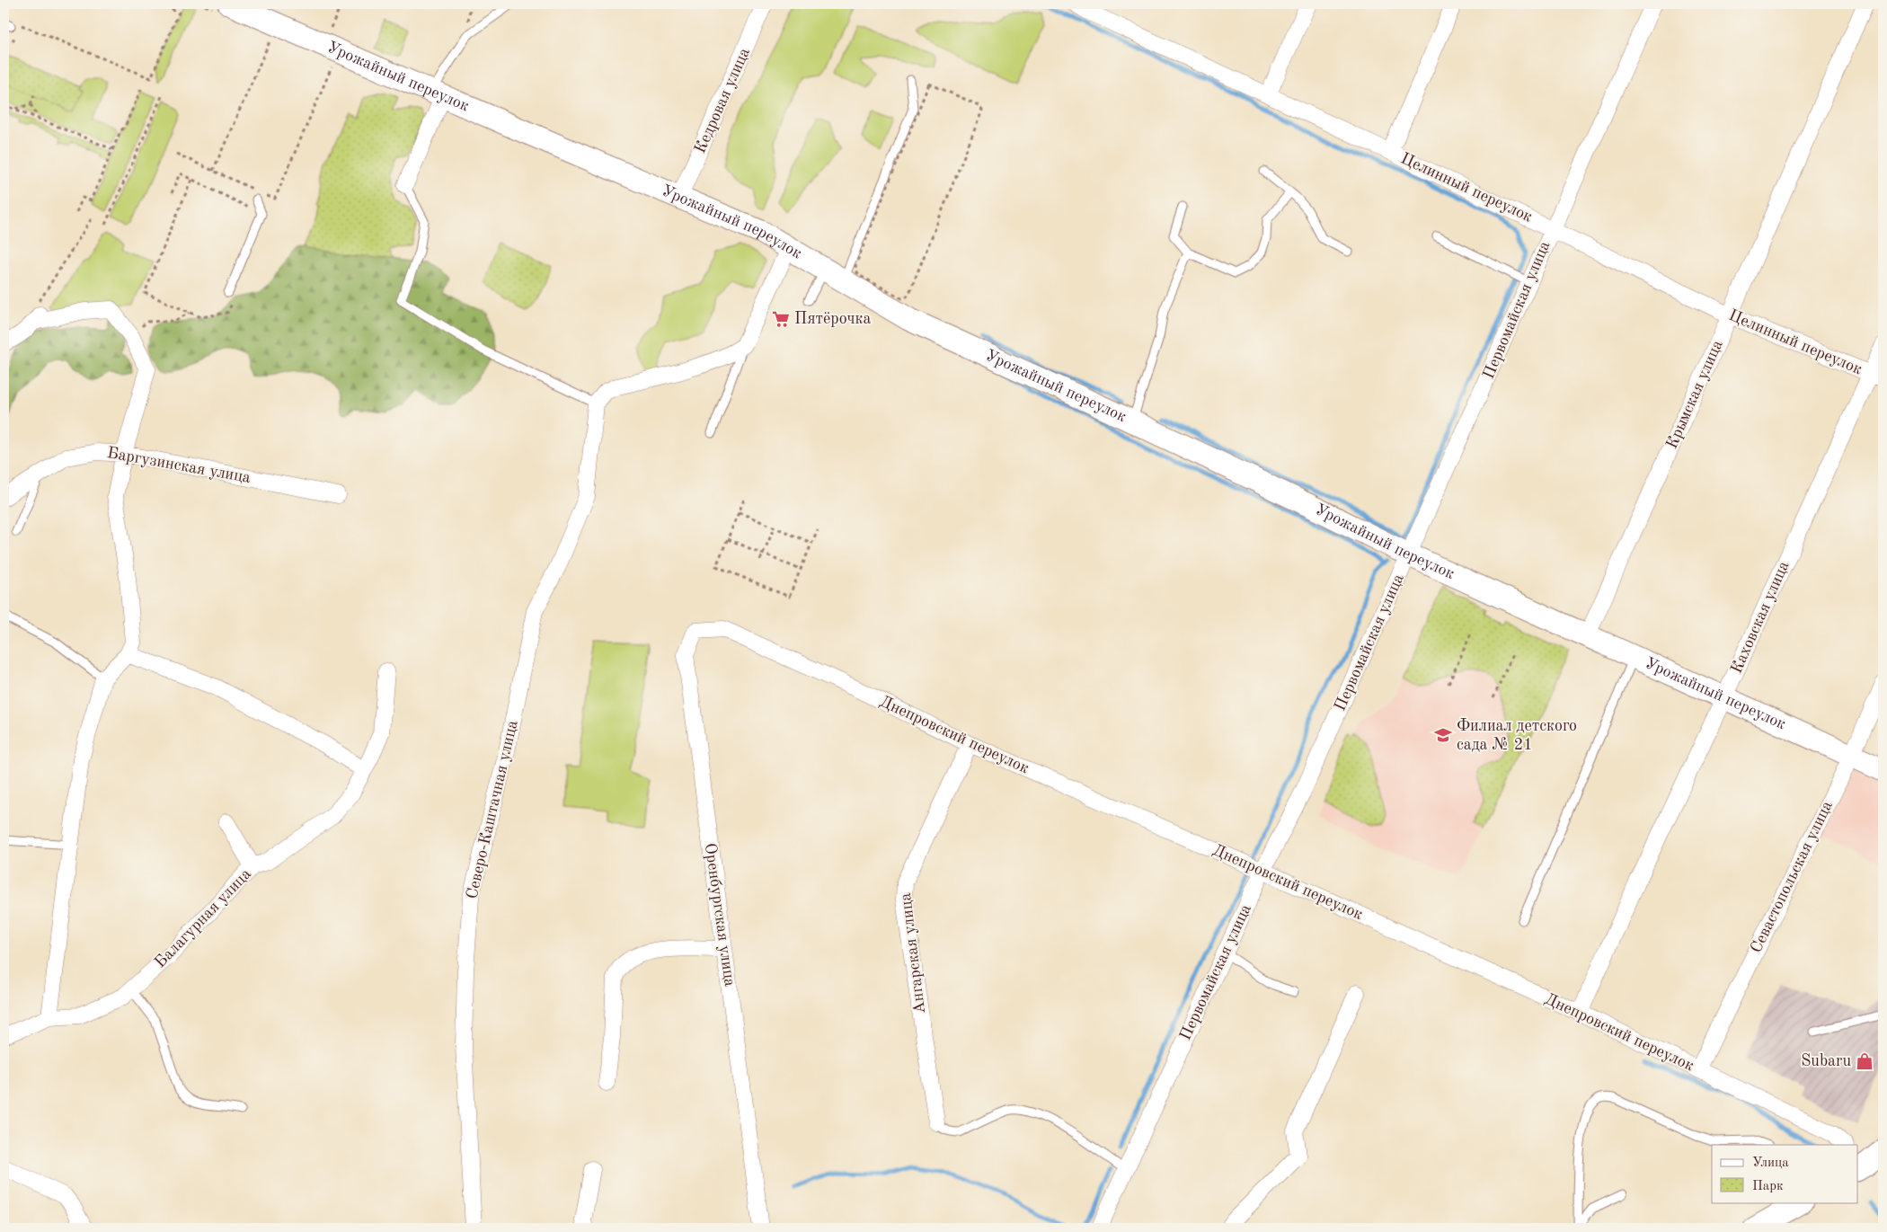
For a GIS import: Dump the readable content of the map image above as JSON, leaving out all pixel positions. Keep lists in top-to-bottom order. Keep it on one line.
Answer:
{"streets":{"street":["Урожайный переулок","Кедровая улица","Целинный переулок","Первомайская улица","Крымская улица","Баргузинская улица","Каховская улица","Днепровский переулок","Северо-Каштачная улица","Севастопольская улица","Оренбургская улица","Балагурная улица","Ангарская улица"]},"crossings":[["Урожайный переулок","Кедровая улица"],["Урожайный переулок","Первомайская улица"],["Урожайный переулок","Крымская улица"],["Урожайный переулок","Каховская улица"],["Урожайный переулок","Севастопольская улица"],["Целинный переулок","Первомайская улица"],["Целинный переулок","Крымская улица"],["Целинный переулок","Каховская улица"],["Первомайская улица","Днепровский переулок"],["Каховская улица","Днепровский переулок"],["Днепровский переулок","Севастопольская улица"],["Днепровский переулок","Оренбургская улица"],["Днепровский переулок","Ангарская улица"]],"places":{"supermarket":["Пятёрочка"],"school or university":["Филиал детского сада № 21"],"shop":["Subaru"]},"legend":["Улица","Парк"]}
